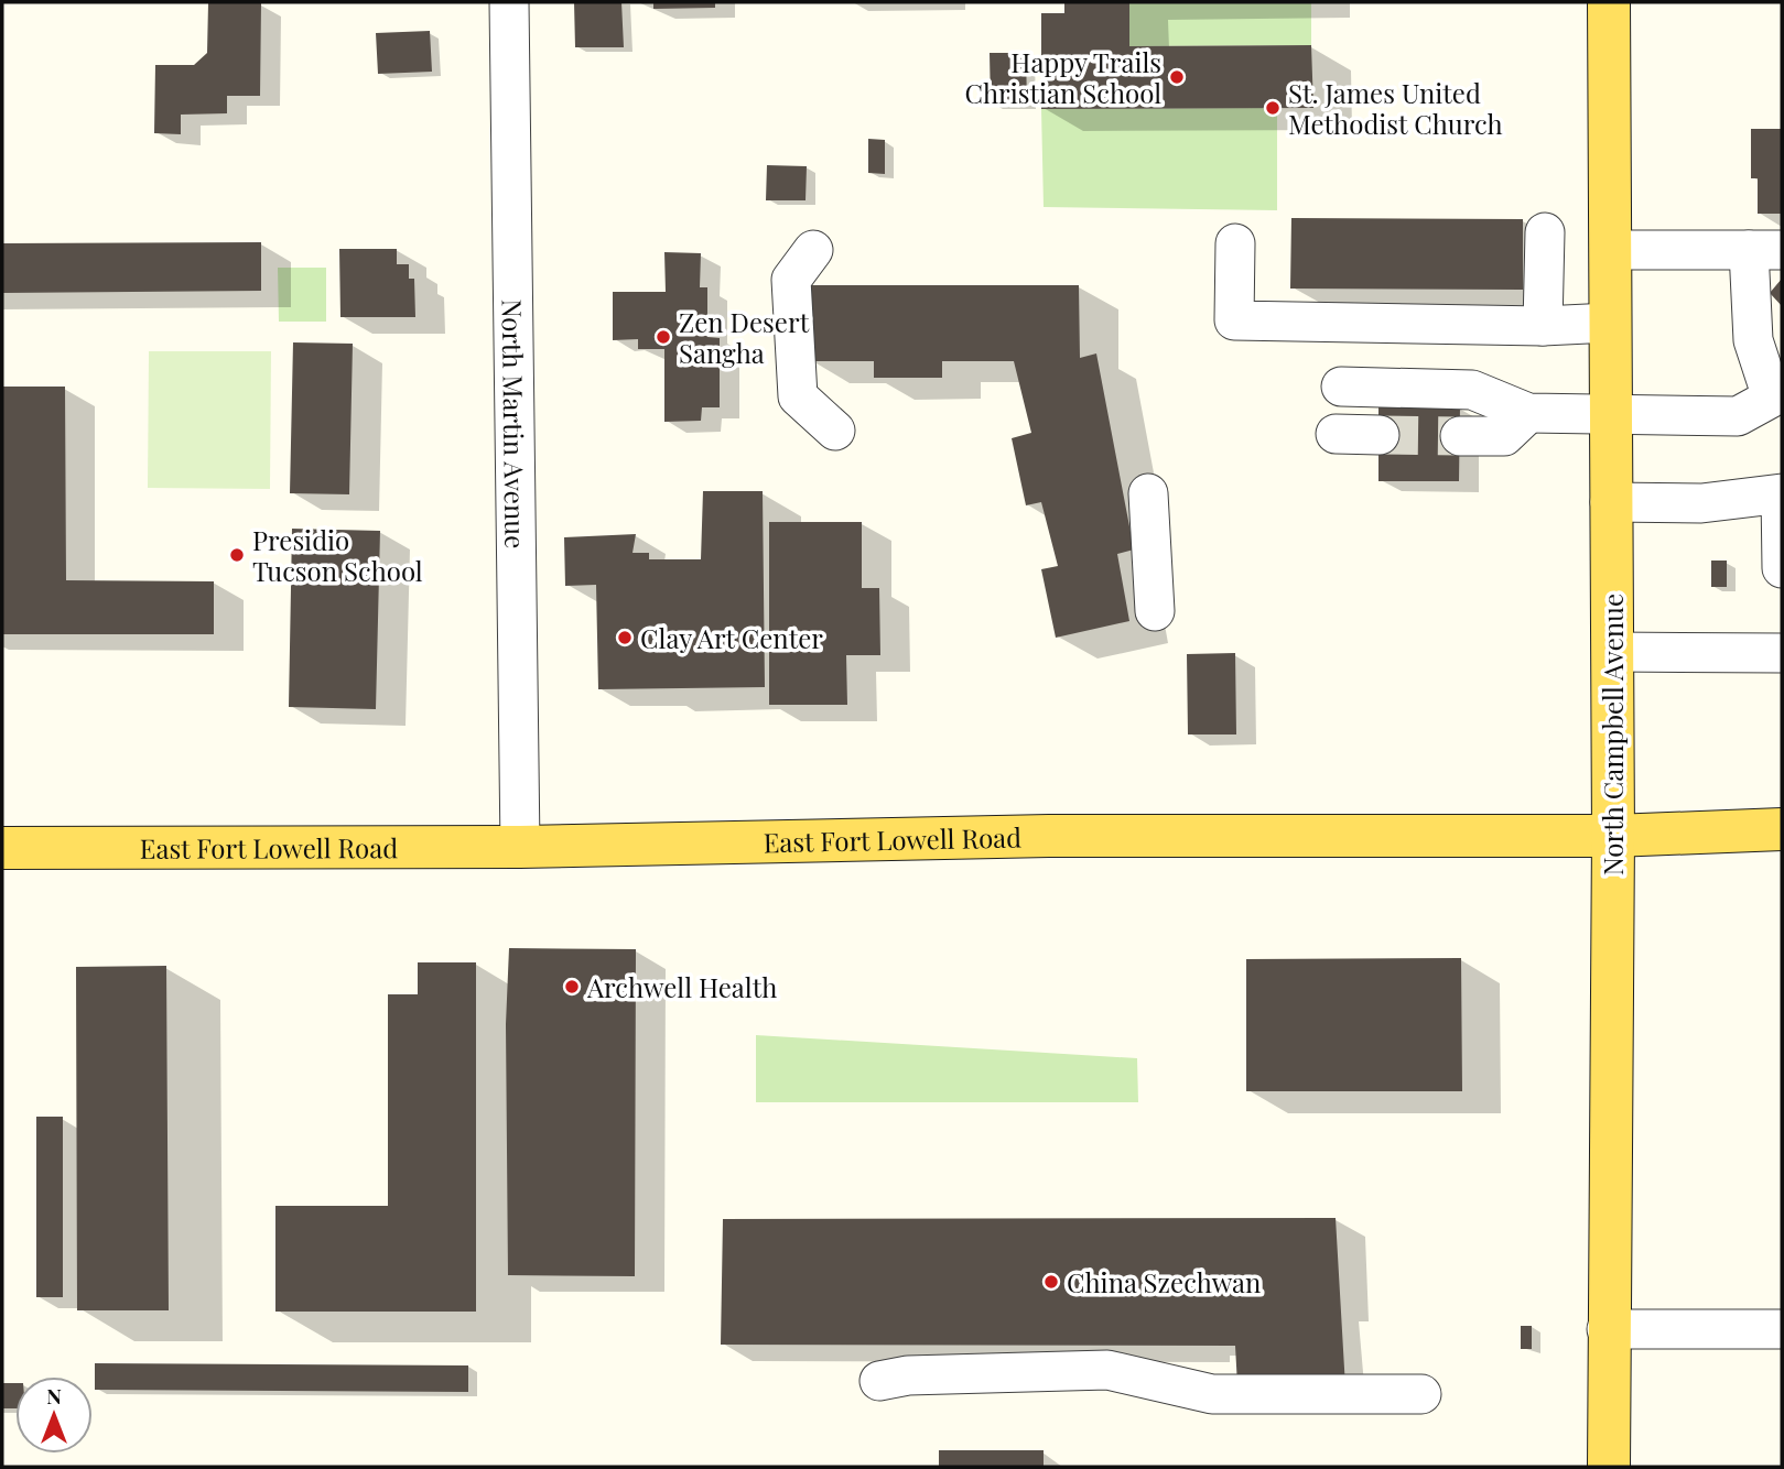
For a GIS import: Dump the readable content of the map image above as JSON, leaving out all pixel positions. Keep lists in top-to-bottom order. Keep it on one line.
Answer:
{"streets":{"main road":["North Campbell Avenue","East Fort Lowell Road"],"street":["North Martin Avenue"]},"crossings":[["North Martin Avenue","East Fort Lowell Road"],["North Campbell Avenue","East Fort Lowell Road"]],"places":["Happy Trails Christian School","St. James United Methodist Church","Zen Desert Sangha","Presidio Tucson School","Clay Art Center","Archwell Health","China Szechwan"],"north":"top"}
